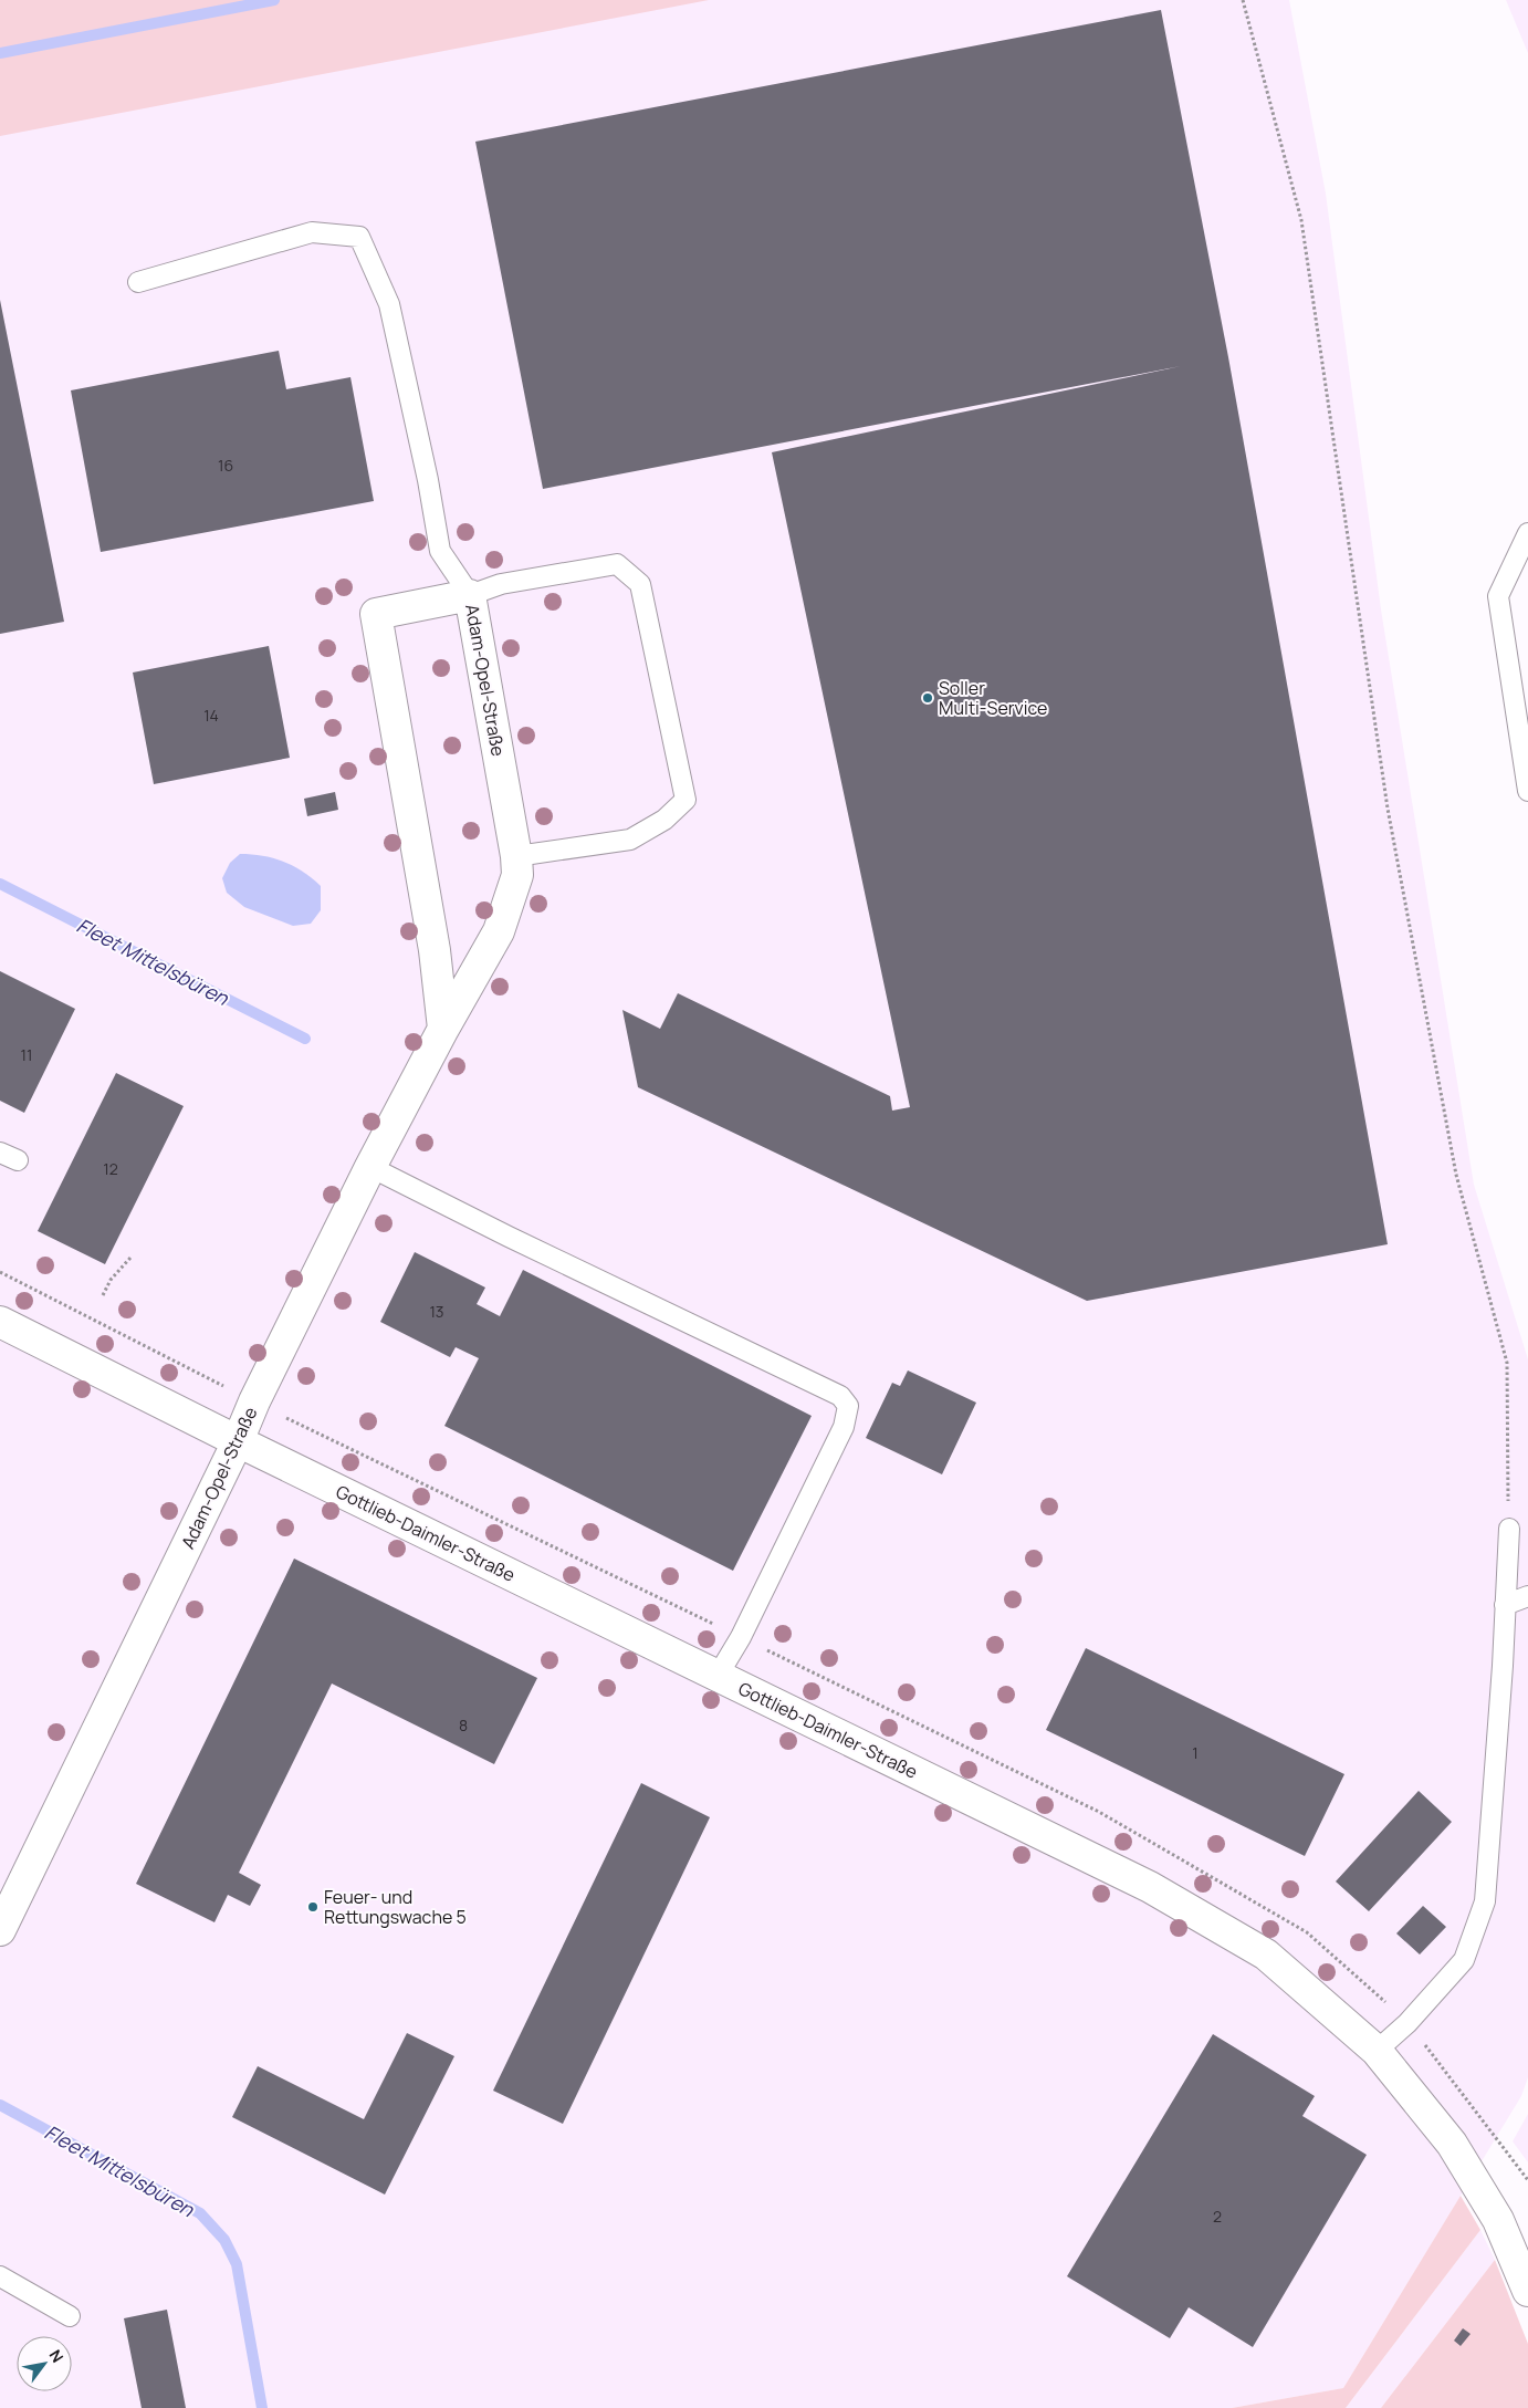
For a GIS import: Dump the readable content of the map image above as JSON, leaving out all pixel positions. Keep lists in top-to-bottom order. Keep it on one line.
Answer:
{"streets":{"street":["Adam-Opel-Straße","Gottlieb-Daimler-Straße"]},"crossings":[["Adam-Opel-Straße","Gottlieb-Daimler-Straße"]],"water":["Fleet Mittelsbüren"],"places":["Soller Multi-Service","Feuer- und Rettungswache 5"],"house_numbers":["16","14","11","12","13","8","1","2"],"north":"top right"}
